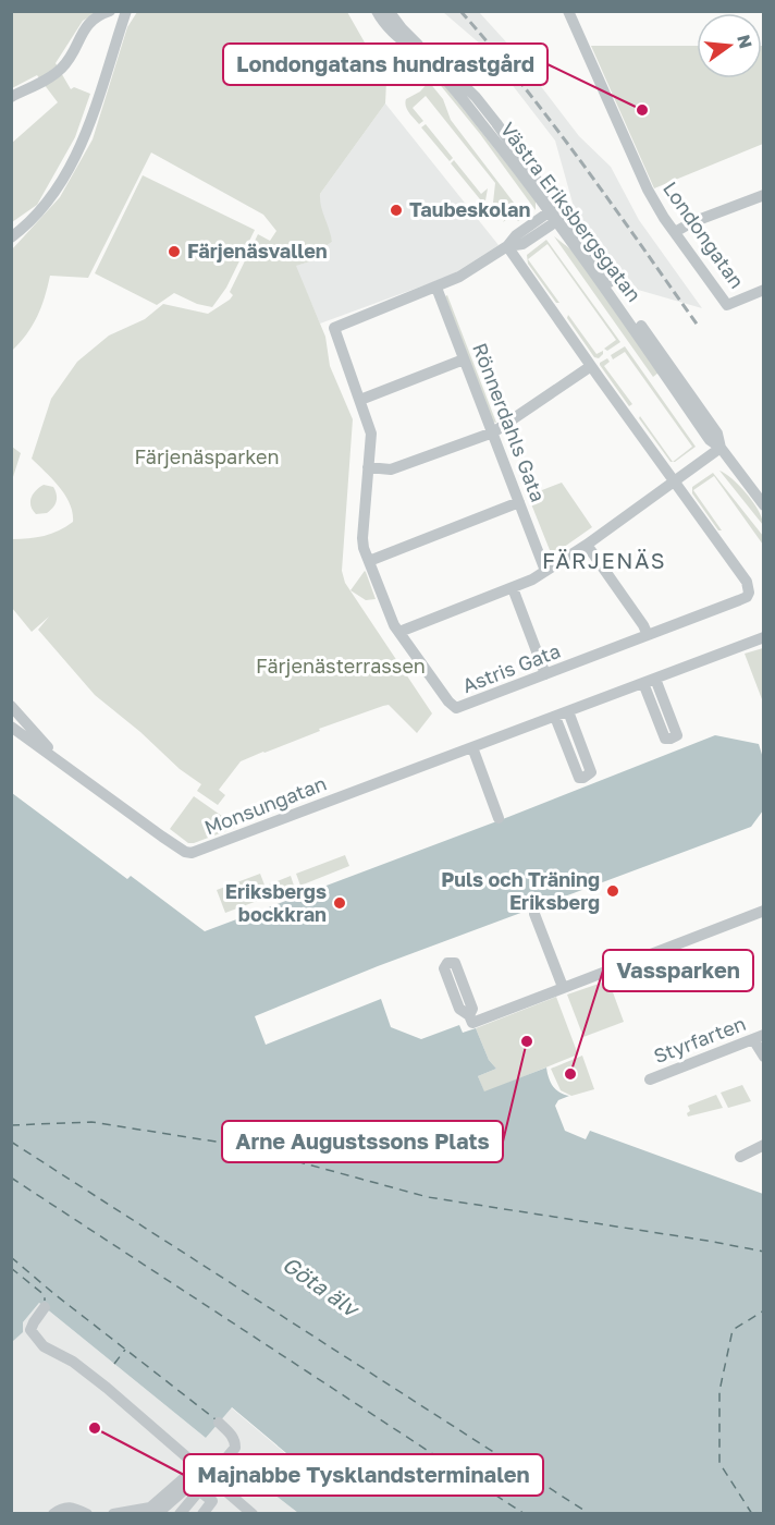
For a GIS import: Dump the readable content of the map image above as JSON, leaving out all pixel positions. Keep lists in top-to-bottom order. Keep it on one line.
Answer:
{"streets":{"street":["Västra Eriksbergsgatan","Londongatan","Rönnerdahls Gata","Astris Gata","Monsungatan","Styrfarten"]},"crossings":[["Västra Eriksbergsgatan","Astris Gata"],["Rönnerdahls Gata","Astris Gata"]],"districts":["FÄRJENÄS"],"water":["Göta älv"],"parks":["Färjenäsparken","Färjenästerrassen"],"places":["Londongatans hundrastgård","Taubeskolan","Färjenäsvallen","Puls och Träning Eriksberg","Eriksbergs bockkran","Arne Augustssons Plats","Vassparken","Majnabbe Tysklandsterminalen"],"north":"right"}
